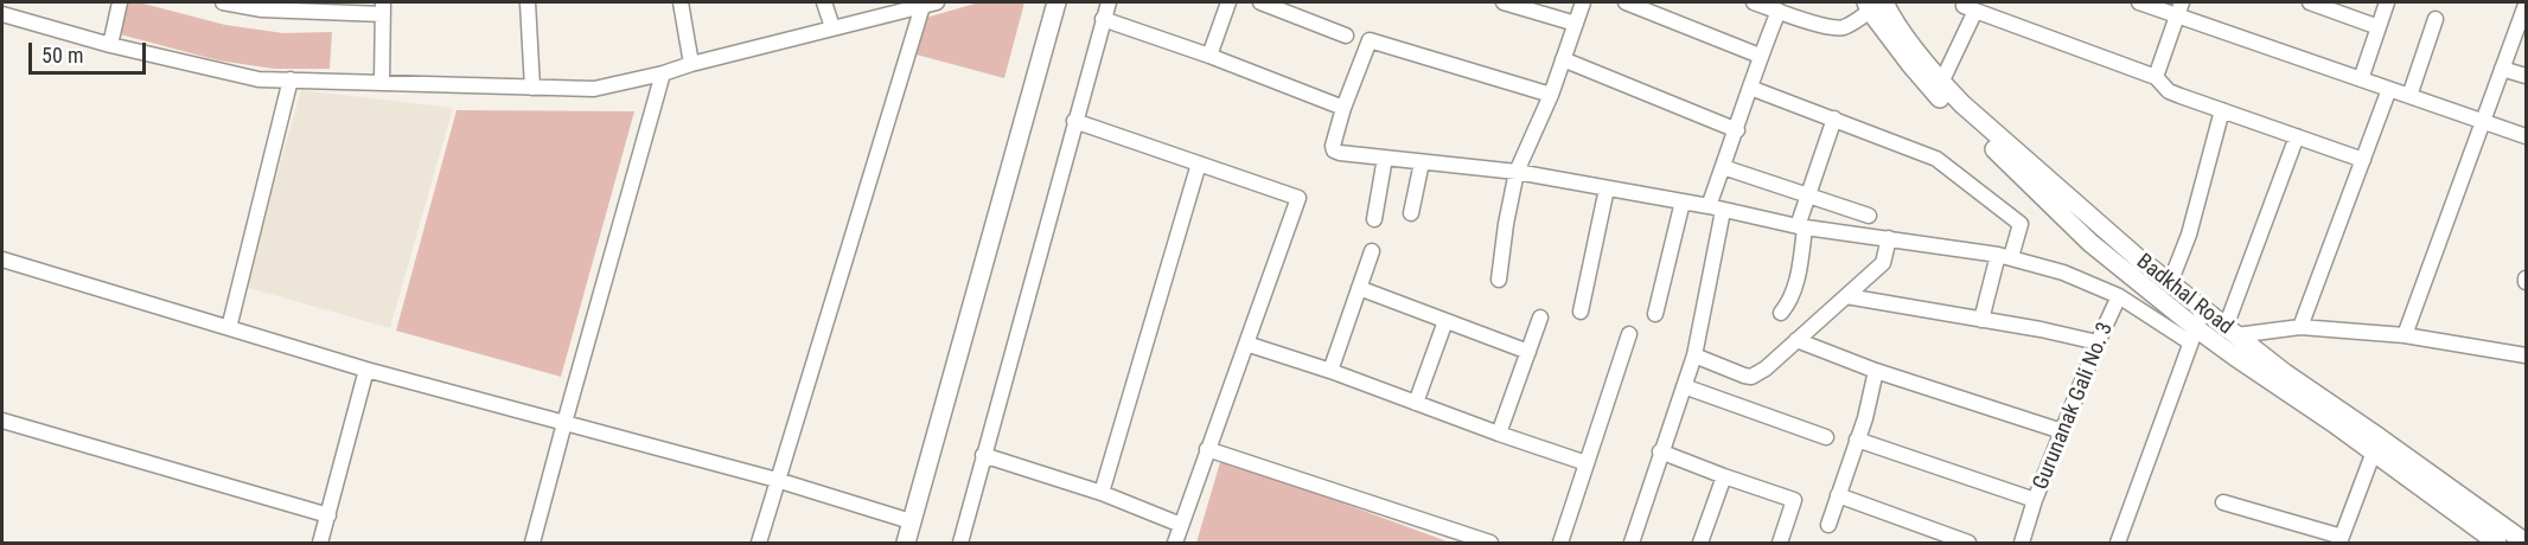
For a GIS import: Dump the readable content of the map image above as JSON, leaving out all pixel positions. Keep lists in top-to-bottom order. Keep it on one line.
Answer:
{"streets":{"street":["Badkhal Road","Gurunanak Gali No. 3"]},"crossings":[["Badkhal Road","Gurunanak Gali No. 3"]],"scale_bar":"50 m"}
